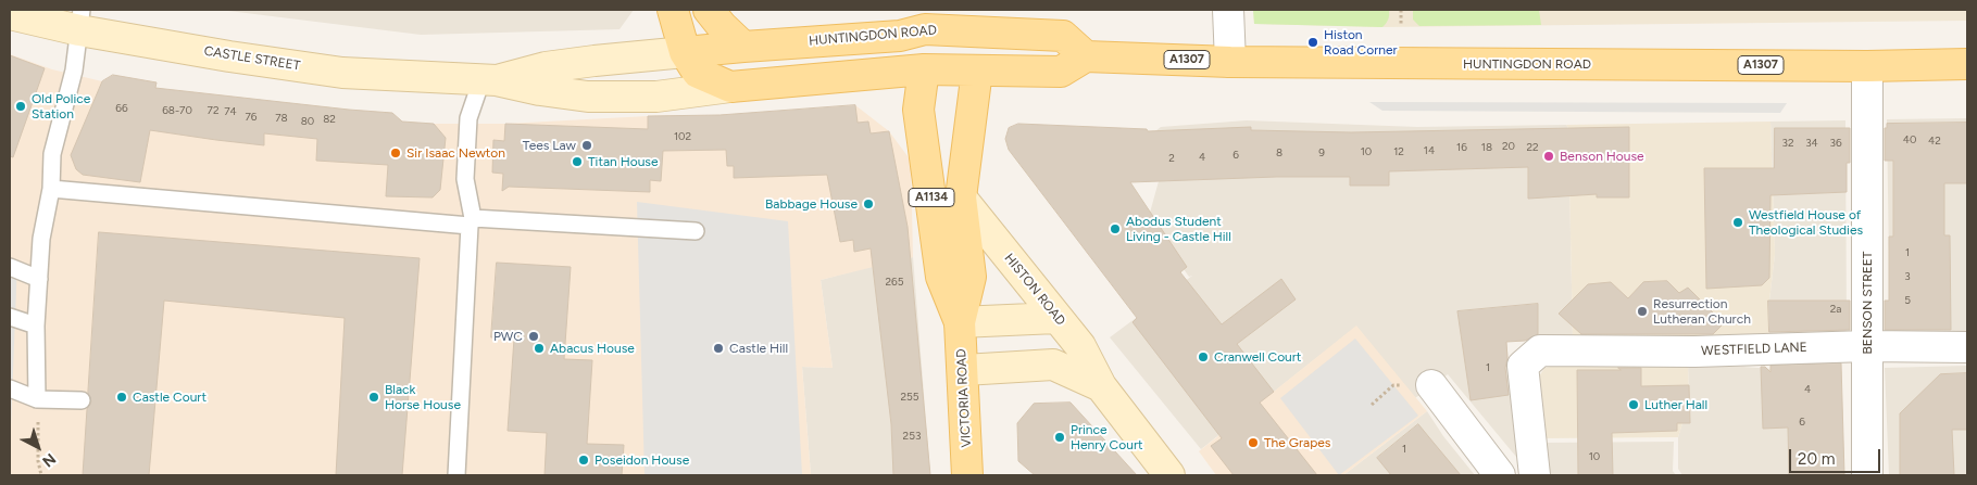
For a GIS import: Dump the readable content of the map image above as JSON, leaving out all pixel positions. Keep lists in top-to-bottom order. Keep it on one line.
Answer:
{"streets":{"main road":["HUNTINGDON ROAD","A1307","A1134","VICTORIA ROAD"],"street":["CASTLE STREET","HISTON ROAD","BENSON STREET","WESTFIELD LANE"]},"crossings":[["HUNTINGDON ROAD","CASTLE STREET"],["HUNTINGDON ROAD","BENSON STREET"],["HISTON ROAD","VICTORIA ROAD"],["BENSON STREET","WESTFIELD LANE"]],"places":["Histon Road Corner","Old Police Station","Tees Law","Sir Isaac Newton","Benson House","Titan House","Babbage House","Westfield House of Theological Studies","Abodus Student Living - Castle Hill","Resurrection Lutheran Church","PWC","Abacus House","Castle Hill","Cranwell Court","Castle Court","Black Horse House","Luther Hall","Prince Henry Court","The Grapes","Poseidon House"],"house_numbers":["66","68-70","72","74","76","78","82","80","102","40","42","32","34","36","20","16","18","22","14","10","12","8","9","6","4","2","1","3","265","5","2a","1","4","255","6","253","1","10"],"scale_bar":"20 m","north":"bottom right"}
